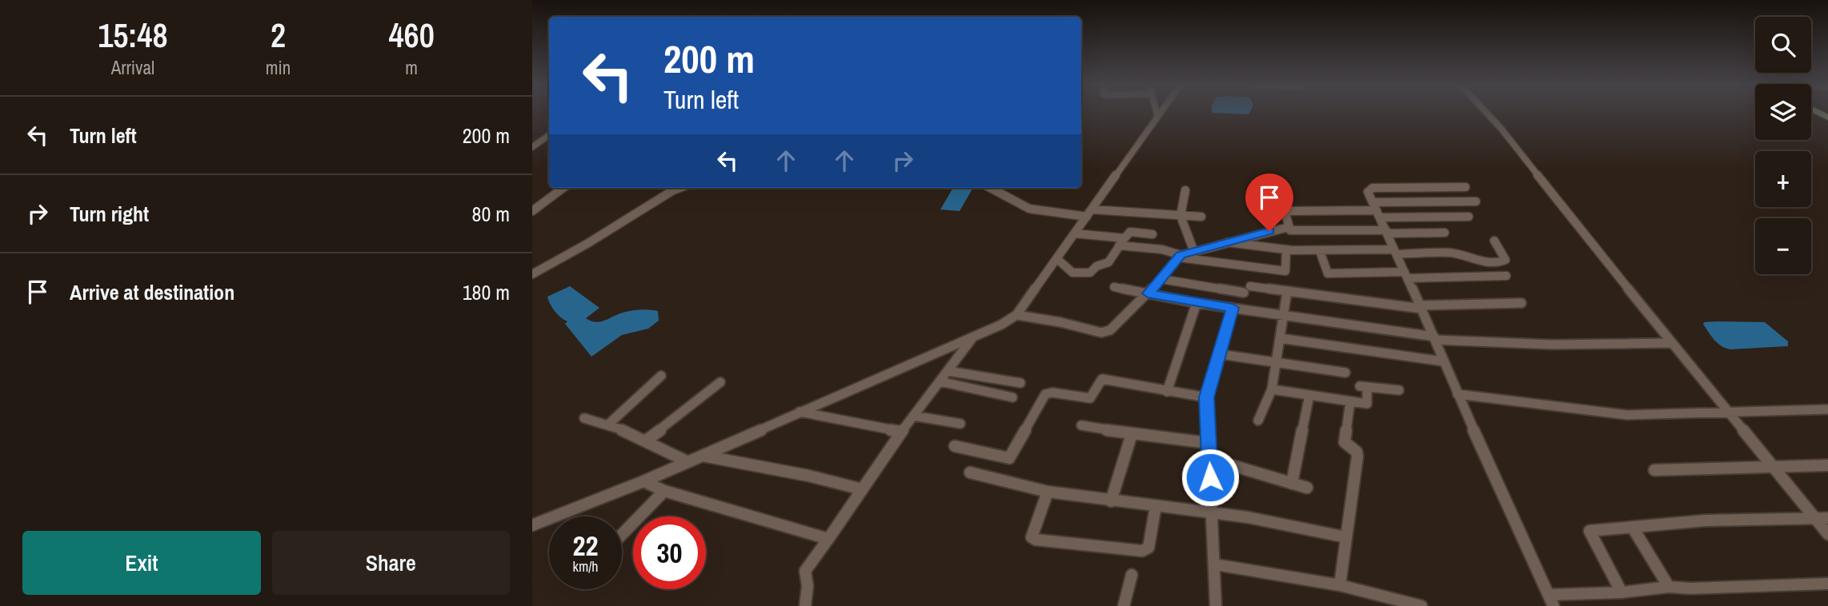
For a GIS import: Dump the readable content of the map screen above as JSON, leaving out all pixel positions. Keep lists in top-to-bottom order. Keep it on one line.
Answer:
{"page":{"eta":["15:48","Arrival","2","min","460","m"],"map_buttons":["+","−"],"turn":["200 m","Turn left"],"list":[{"name":"Turn left","value":"200 m"},{"name":"Turn right","value":"80 m"},{"name":"Arrive at destination","value":"180 m"}],"speed":"22 km/h","limit":"30","buttons":["Exit","Share"]}}
